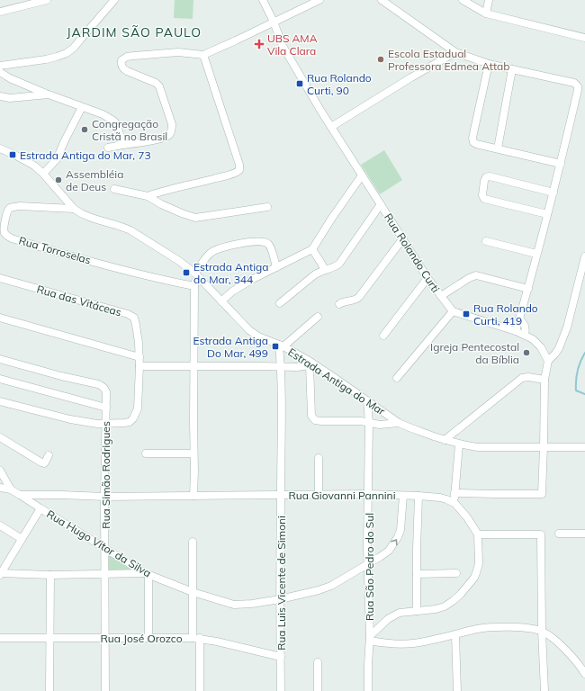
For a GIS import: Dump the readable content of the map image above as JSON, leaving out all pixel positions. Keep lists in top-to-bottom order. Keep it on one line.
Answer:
{"streets":{"street":["Rua Torroselas","Rua Rolando Curti","Rua das Vitáceas","Estrada Antiga do Mar","Rua Simão Rodrigues","Rua Giovanni Pannini","Rua Hugo Vitor da Silva","Rua São Pedro do Sul","Rua Luis Vicente de Simoni","Rua José Orozco"]},"crossings":[["Rua Torroselas","Estrada Antiga do Mar"],["Rua das Vitáceas","Rua Simão Rodrigues"],["Estrada Antiga do Mar","Rua São Pedro do Sul"],["Estrada Antiga do Mar","Rua Luis Vicente de Simoni"],["Rua Simão Rodrigues","Rua Giovanni Pannini"],["Rua Simão Rodrigues","Rua Hugo Vitor da Silva"],["Rua Simão Rodrigues","Rua José Orozco"],["Rua Giovanni Pannini","Rua Hugo Vitor da Silva"],["Rua Giovanni Pannini","Rua São Pedro do Sul"],["Rua Giovanni Pannini","Rua Luis Vicente de Simoni"],["Rua Hugo Vitor da Silva","Rua São Pedro do Sul"],["Rua Hugo Vitor da Silva","Rua Luis Vicente de Simoni"],["Rua Luis Vicente de Simoni","Rua José Orozco"]],"districts":["JARDIM SÃO PAULO"],"places":{"health":["UBS AMA Vila Clara"],"other":["Escola Estadual Professora Edmea Attab","Congregação Cristã no Brasil","Assembléia de Deus","Igreja Pentecostal da Bíblia"],"transit":["Rua Rolando Curti, 90","Estrada Antiga do Mar, 73","Estrada Antiga do Mar, 344","Rua Rolando Curti, 419","Estrada Antiga Do Mar, 499"]}}
